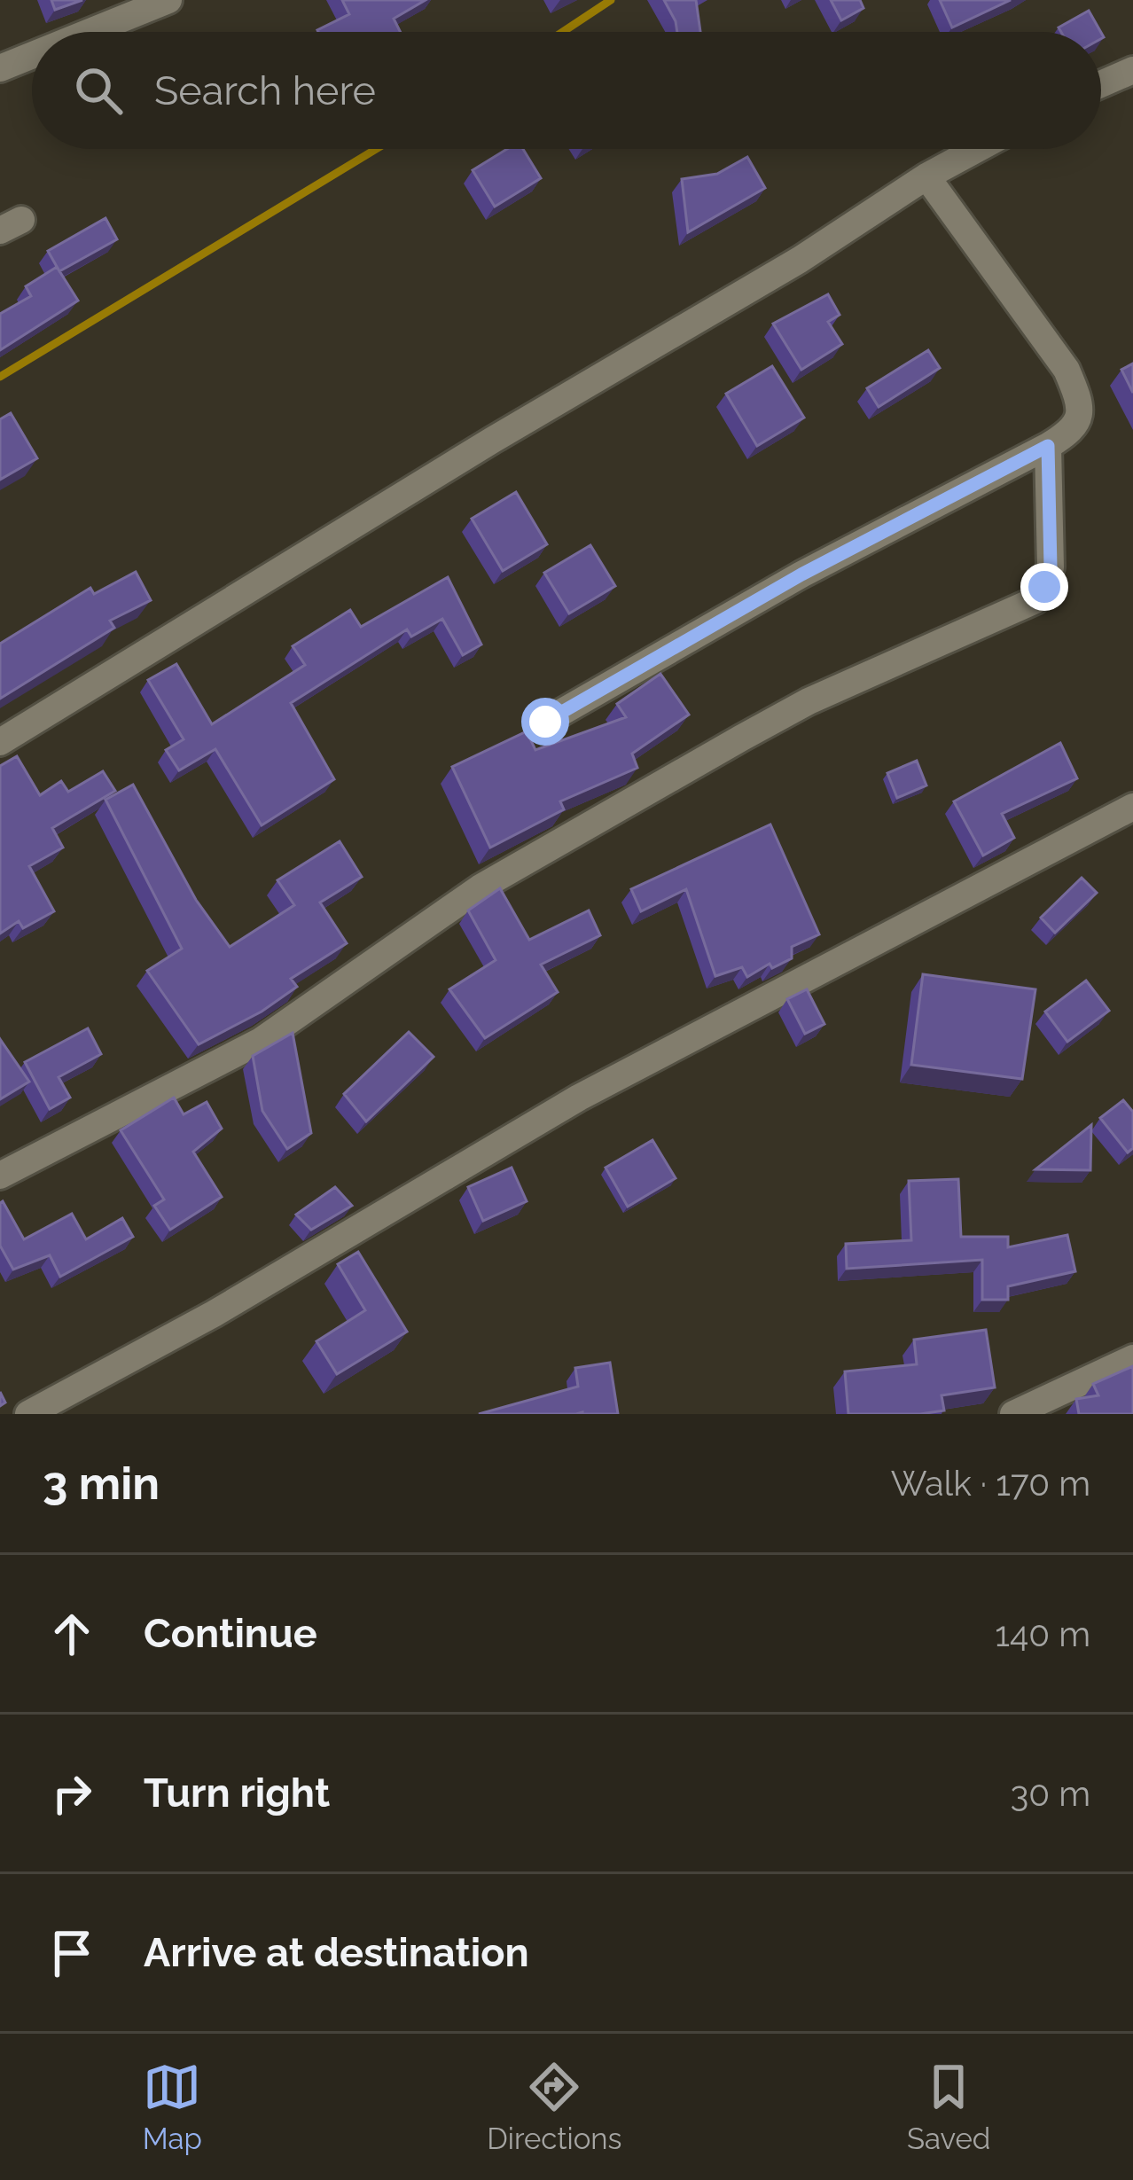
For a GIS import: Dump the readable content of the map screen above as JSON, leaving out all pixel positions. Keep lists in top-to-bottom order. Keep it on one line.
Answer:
{"page":{"search":"Search here","heading":["3 min","Walk · 170 m"],"list":[["Continue","140 m"],["Turn right","30 m"],"Arrive at destination"],"nav":["Map","Directions","Saved"]}}
